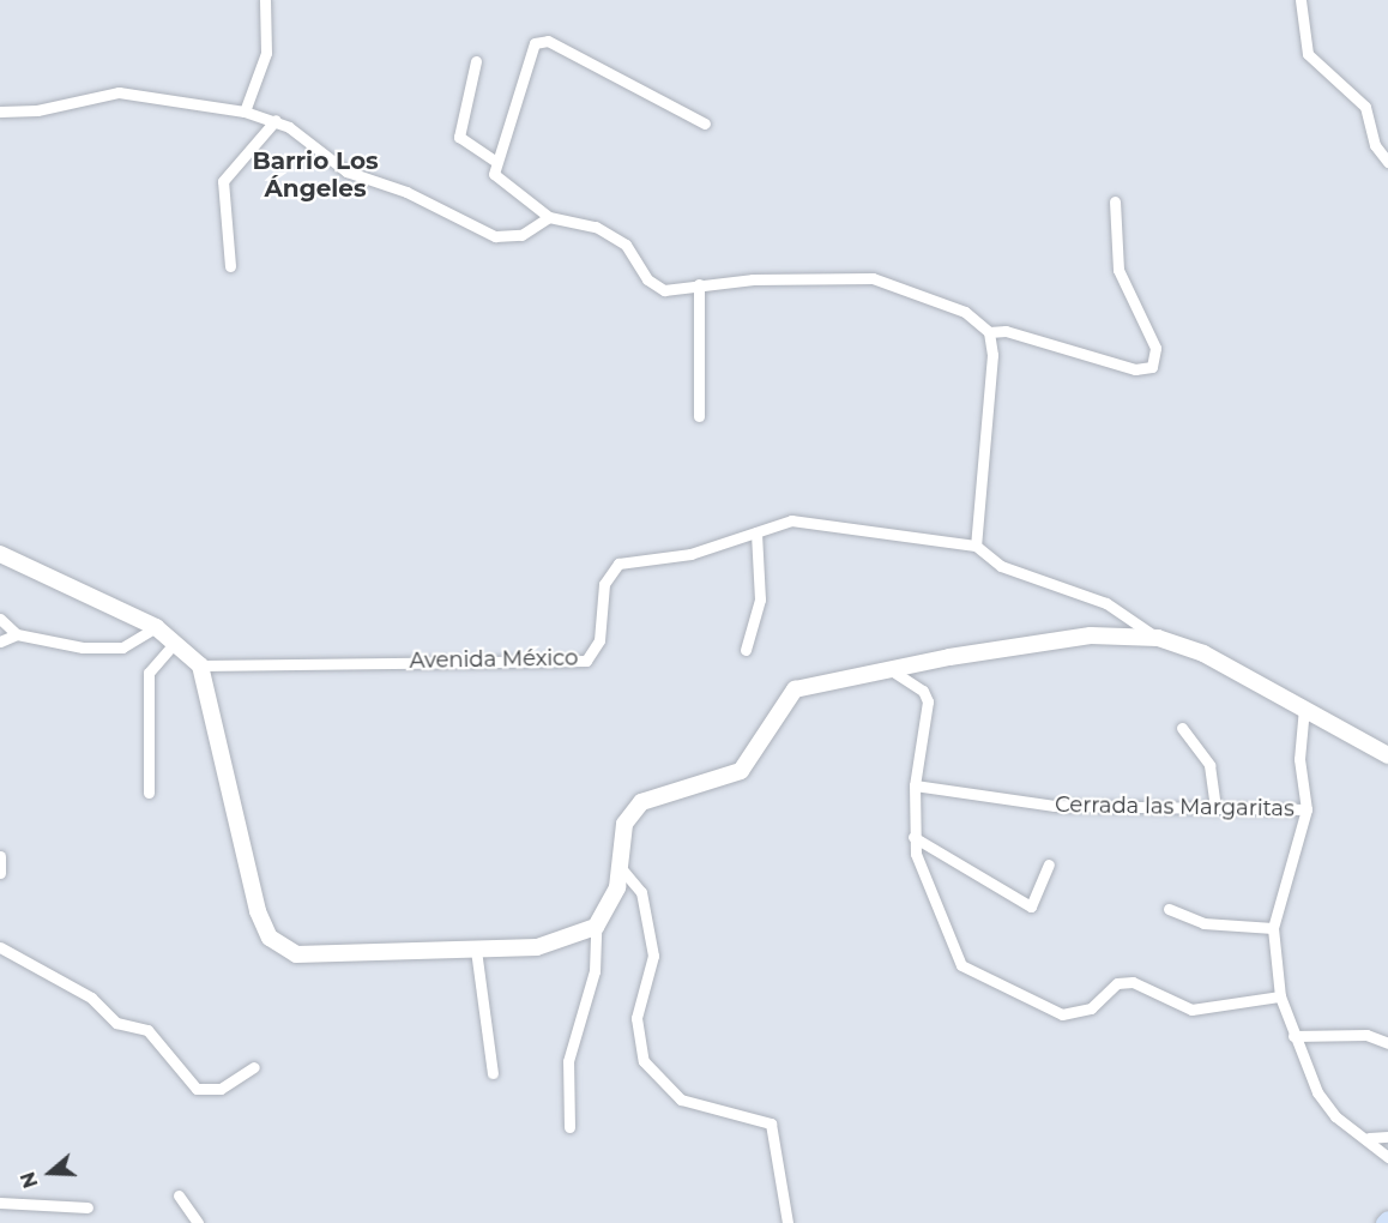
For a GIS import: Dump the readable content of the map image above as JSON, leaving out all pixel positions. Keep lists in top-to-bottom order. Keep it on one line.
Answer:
{"streets":{"street":["Avenida México","Cerrada las Margaritas"]},"districts":["Barrio Los Ángeles"],"north":"left"}
